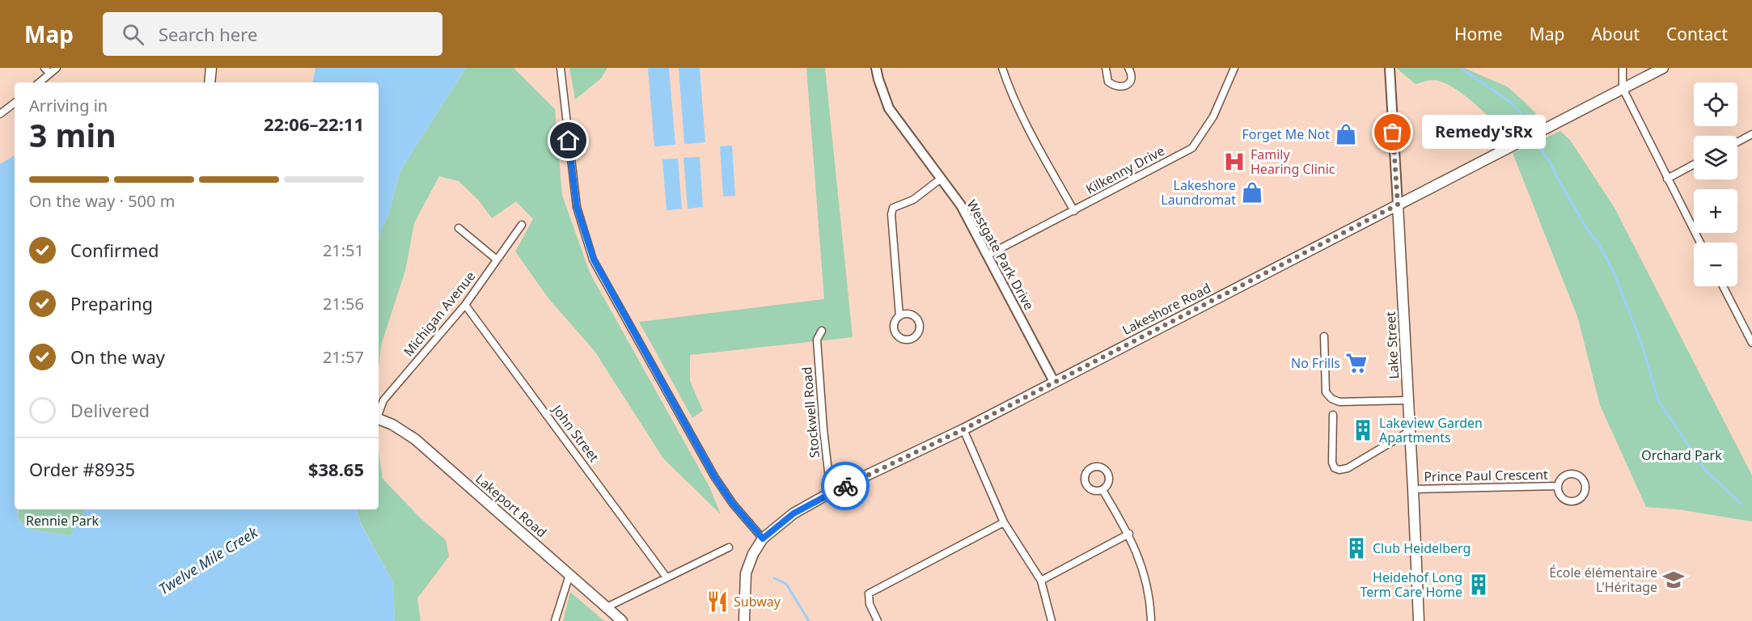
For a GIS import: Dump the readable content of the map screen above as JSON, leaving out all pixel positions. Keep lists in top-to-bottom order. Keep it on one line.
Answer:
{"streets":{"main road":["Lakeshore Road","Lake Street","Lakeport Road"],"street":["Kilkenny Drive","Westgate Park Drive","Michigan Avenue","Stockwell Road","John Street","Prince Paul Crescent"]},"crossings":[["Kilkenny Drive","Westgate Park Drive"],["Westgate Park Drive","Lakeshore Road"],["Lakeshore Road","Lake Street"],["Lakeshore Road","Stockwell Road"],["Michigan Avenue","John Street"],["Lake Street","Prince Paul Crescent"]],"water":["Twelve Mile Creek"],"parks":["Orchard Park","Rennie Park"],"places":{"other":["Remedy'sRx"],"shop":["Forget Me Not","Lakeshore Laundromat"],"hospital":["Family Hearing Clinic"],"supermarket":["No Frills"],"building":["Lakeview Garden Apartments","Club Heidelberg","Heidehof Long Term Care Home"],"school or university":["École élémentaire L'Héritage"],"restaurant":["Subway"]},"page":{"header":"Map","search":"Search here","nav":["Home","Map","About","Contact"],"map_buttons":["+","−"],"heading":["3 min","Arriving in","22:06–22:11"],"panel":["Order #8935","$38.65"],"bubble":"Remedy'sRx","bar":"On the way · 500 m","list":[["Confirmed","21:51"],["Preparing","21:56"],["On the way","21:57"],"Delivered"]}}
